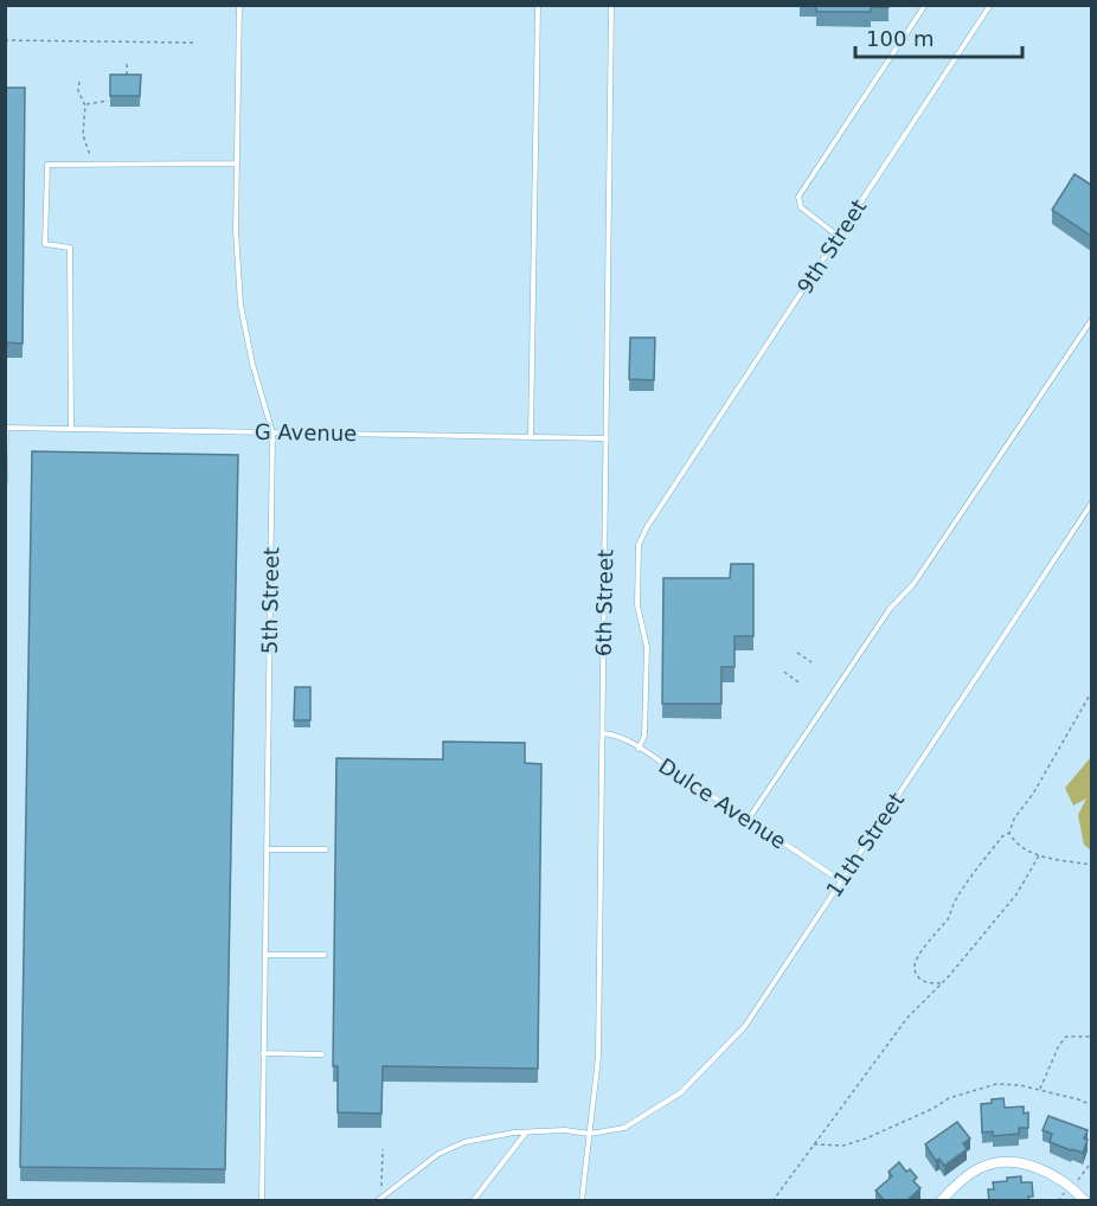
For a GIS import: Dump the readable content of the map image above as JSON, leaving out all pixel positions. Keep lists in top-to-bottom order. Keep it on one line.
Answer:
{"streets":{"lane":["9th Street","G Avenue","5th Street","6th Street","Dulce Avenue","11th Street"]},"crossings":[["9th Street","Dulce Avenue"],["G Avenue","5th Street"],["G Avenue","6th Street"],["6th Street","Dulce Avenue"],["6th Street","11th Street"],["Dulce Avenue","11th Street"]],"scale_bar":"100 m"}
